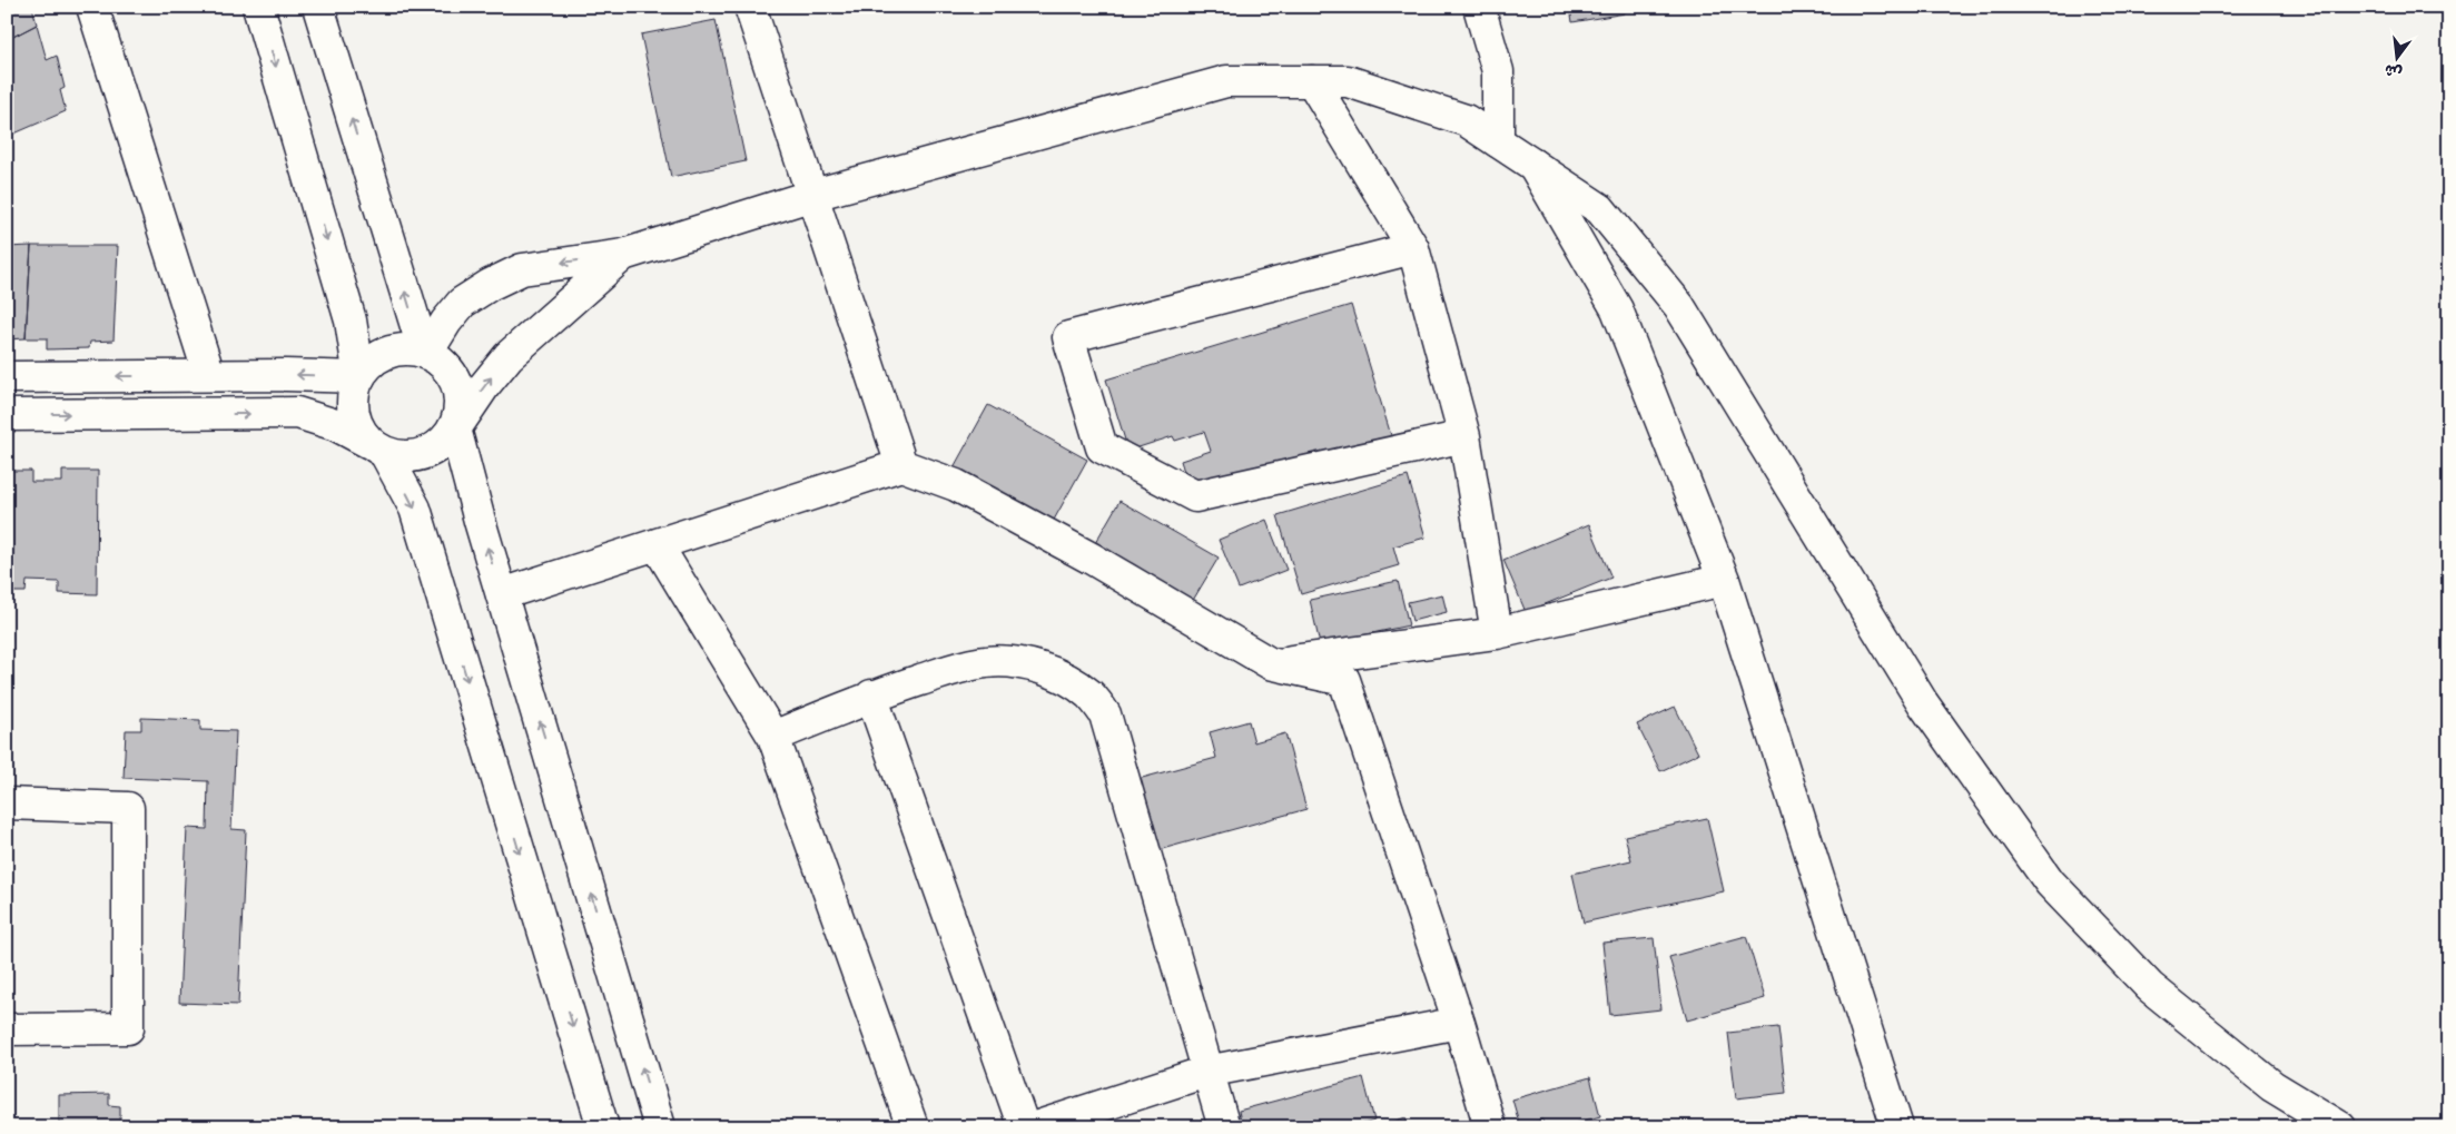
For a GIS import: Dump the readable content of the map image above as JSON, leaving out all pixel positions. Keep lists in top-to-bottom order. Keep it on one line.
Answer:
{"north":"bottom"}
